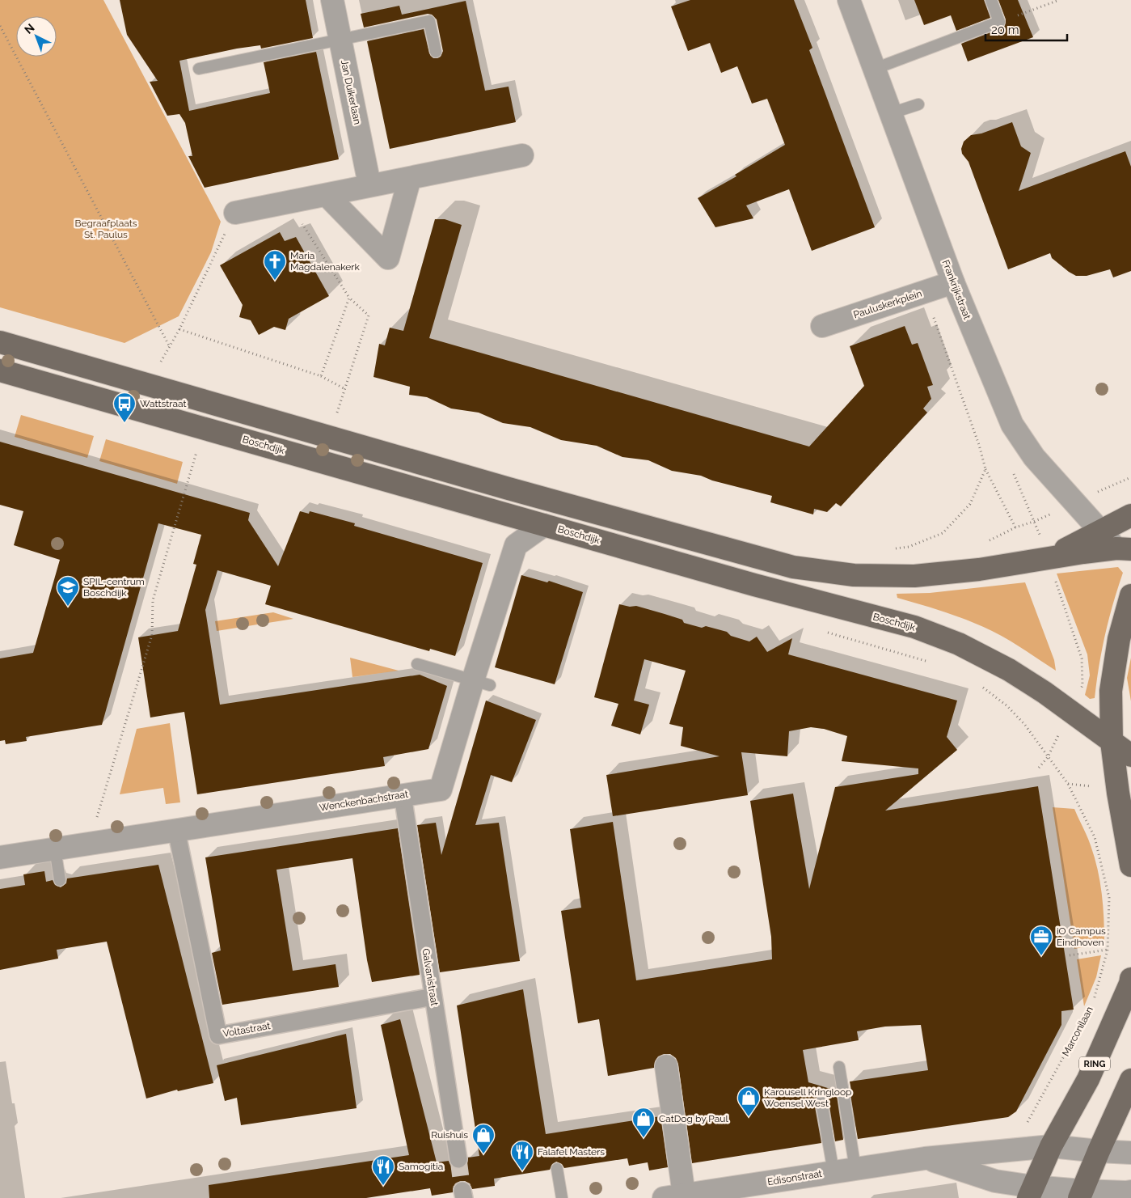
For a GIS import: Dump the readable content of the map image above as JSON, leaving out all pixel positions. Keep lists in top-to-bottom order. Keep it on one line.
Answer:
{"streets":{"main road":["Boschdijk","RING"],"street":["Jan Duikerlaan","Frankrijkstraat","Pauluskerkplein","Wenckenbachstraat","Galvanistraat","Voltastraat","Edisonstraat"],"path":["Marconilaan"]},"crossings":[["Frankrijkstraat","Pauluskerkplein"],["Boschdijk","Wenckenbachstraat"],["Wenckenbachstraat","Galvanistraat"],["Wenckenbachstraat","Voltastraat"],["Galvanistraat","Voltastraat"],["Marconilaan","Edisonstraat"],["RING","Edisonstraat"]],"parks":["Begraafplaats St. Paulus"],"places":{"church":["Maria Magdalenakerk"],"bus stop":["Wattstraat"],"school or university":["SPIL-centrum Boschdijk"],"office":["iO Campus Eindhoven"],"shop":["Karousell Kringloop Woensel West","CatDog by Paul","Ruishuis"],"restaurant":["Falafel Masters","Samogitia"]},"scale_bar":"20 m","north":"top left"}
